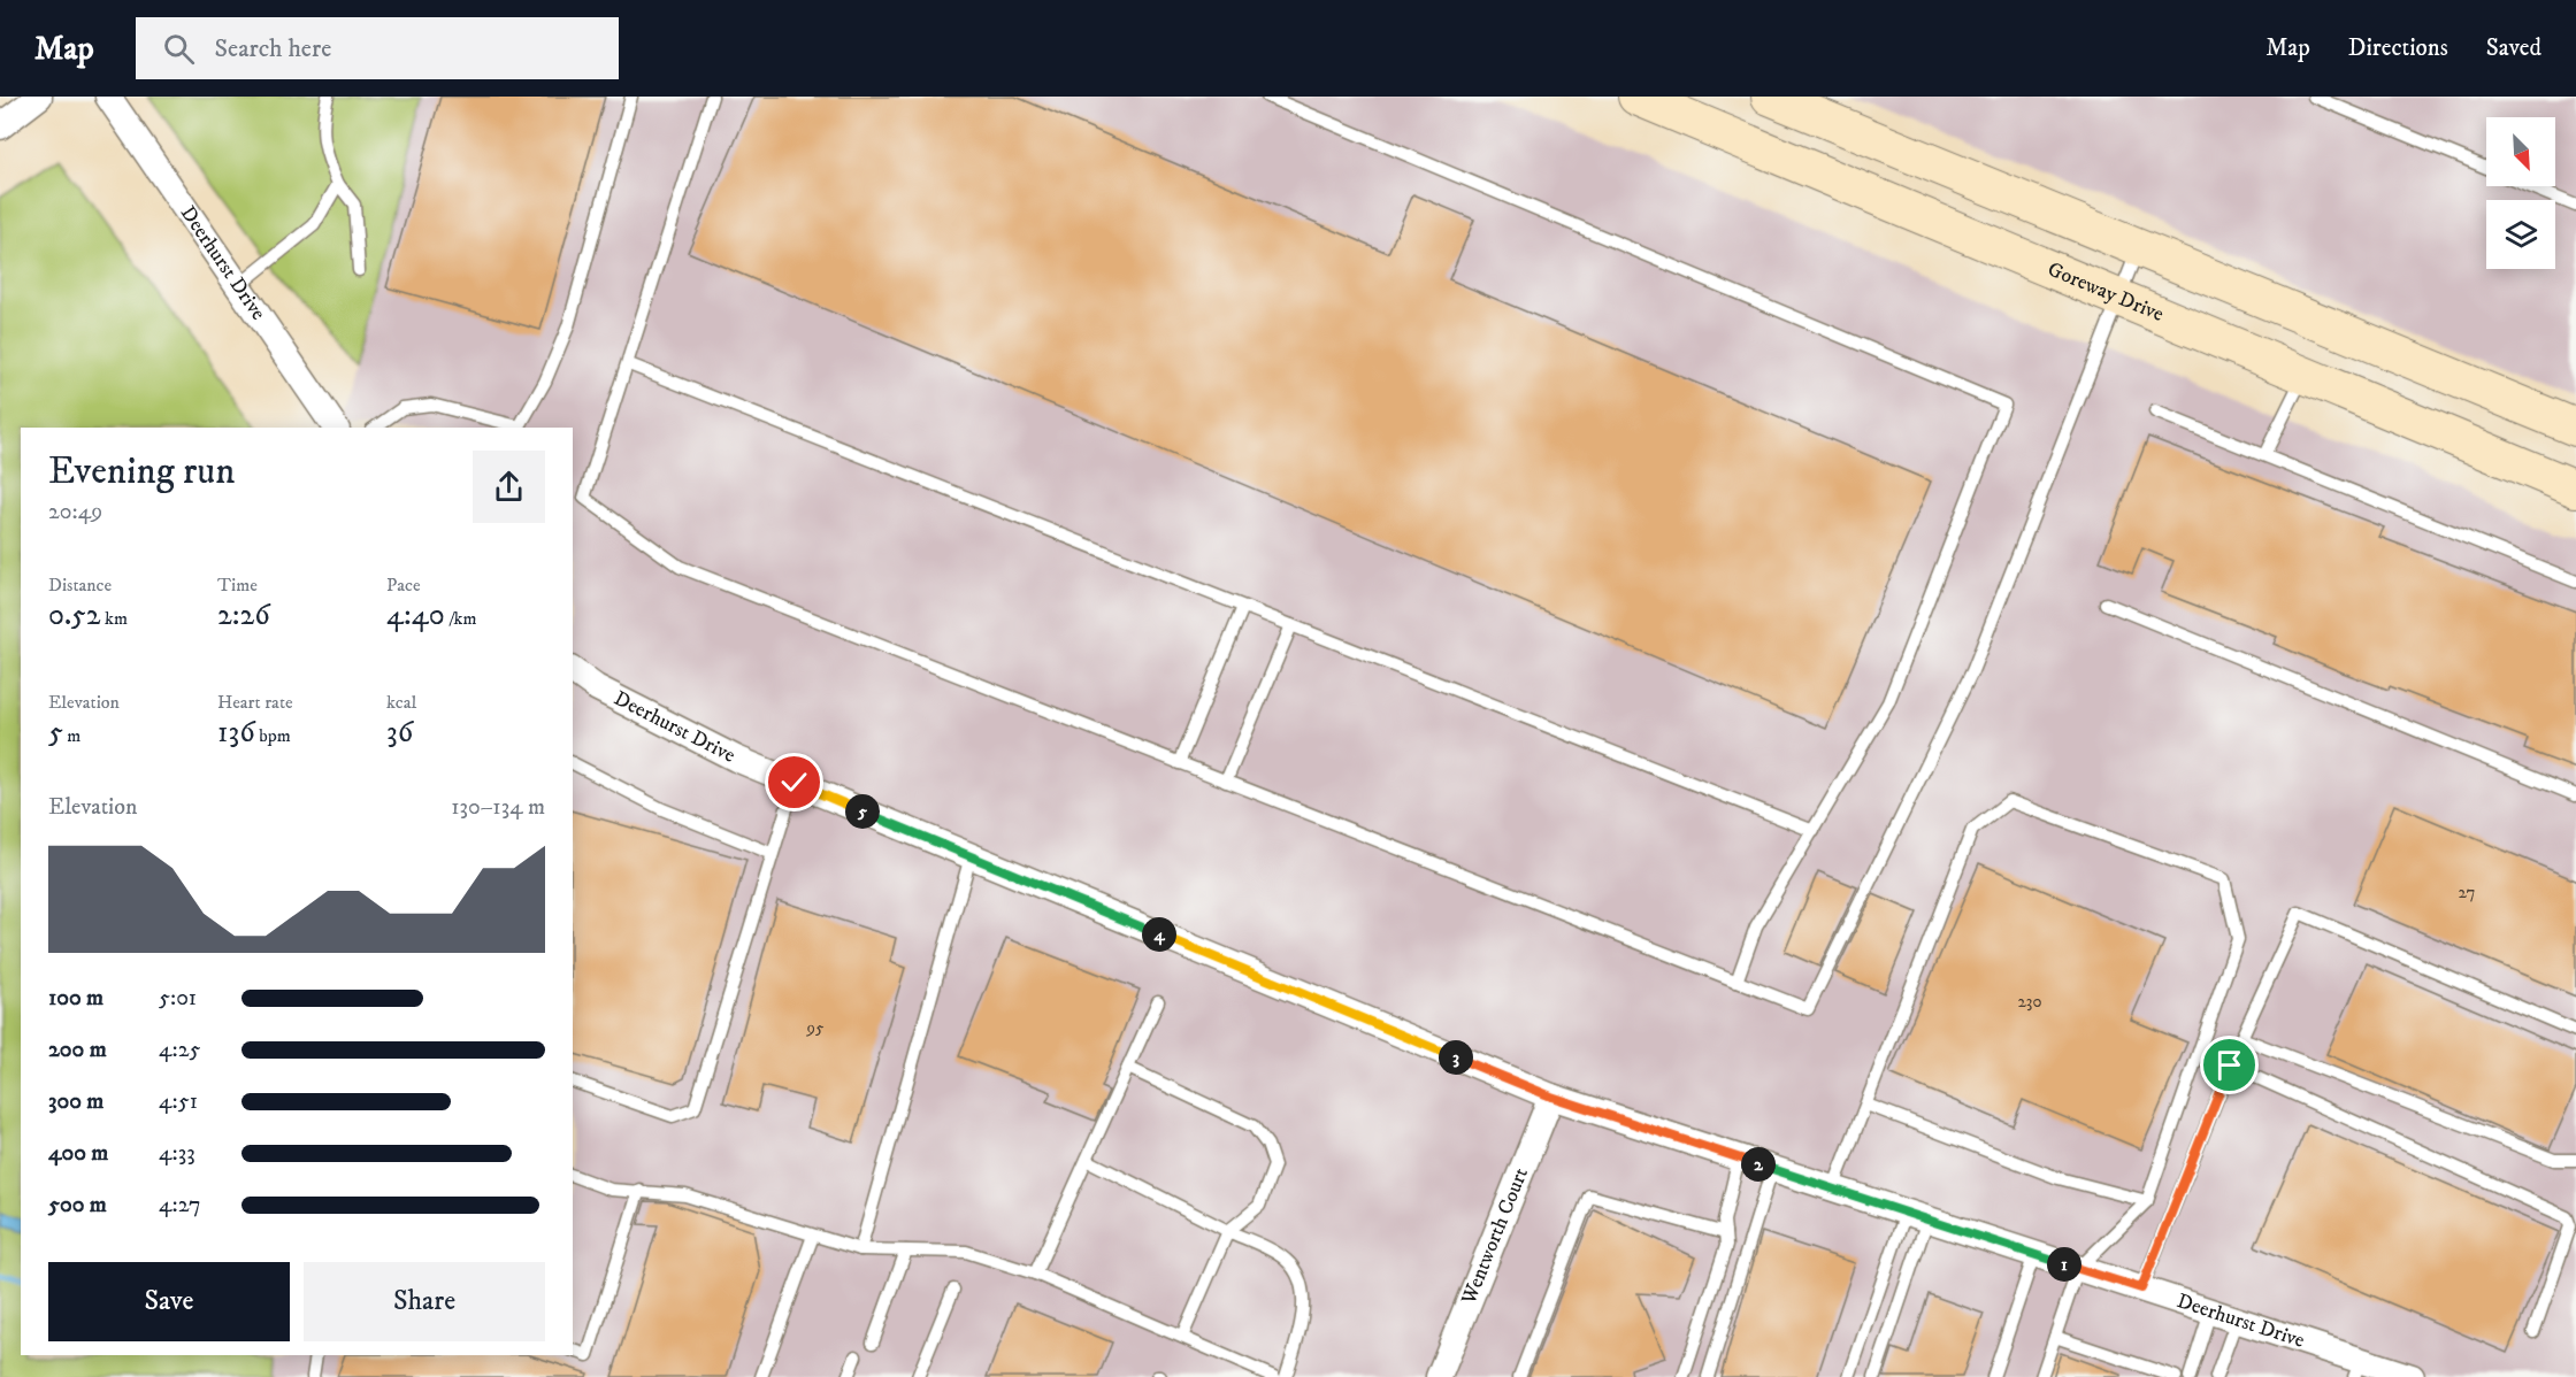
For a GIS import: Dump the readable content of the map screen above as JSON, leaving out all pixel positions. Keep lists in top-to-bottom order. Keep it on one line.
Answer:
{"streets":{"main road":["Goreway Drive"],"street":["Deerhurst Drive","Wentworth Court"]},"crossings":[["Deerhurst Drive","Wentworth Court"]],"house_numbers":["27","230","95"],"north":"bottom right","page":{"header":"Map","search":"Search here","nav":["Map","Directions","Saved"],"heading":["Evening run","20:49"],"stats":[["Distance","0.52 km"],["Time","2:26"],["Pace","4:40 /km"],["Elevation","5 m"],["Heart rate","136 bpm"],["kcal","36"]],"chart":["Elevation","130–134 m"],"pins":["5","4","3","2","1"],"list":[{"name":"100 m","note":"5:01"},{"name":"200 m","note":"4:25"},{"name":"300 m","note":"4:51"},{"name":"400 m","note":"4:33"},{"name":"500 m","note":"4:27"}],"buttons":["Save","Share"]}}
